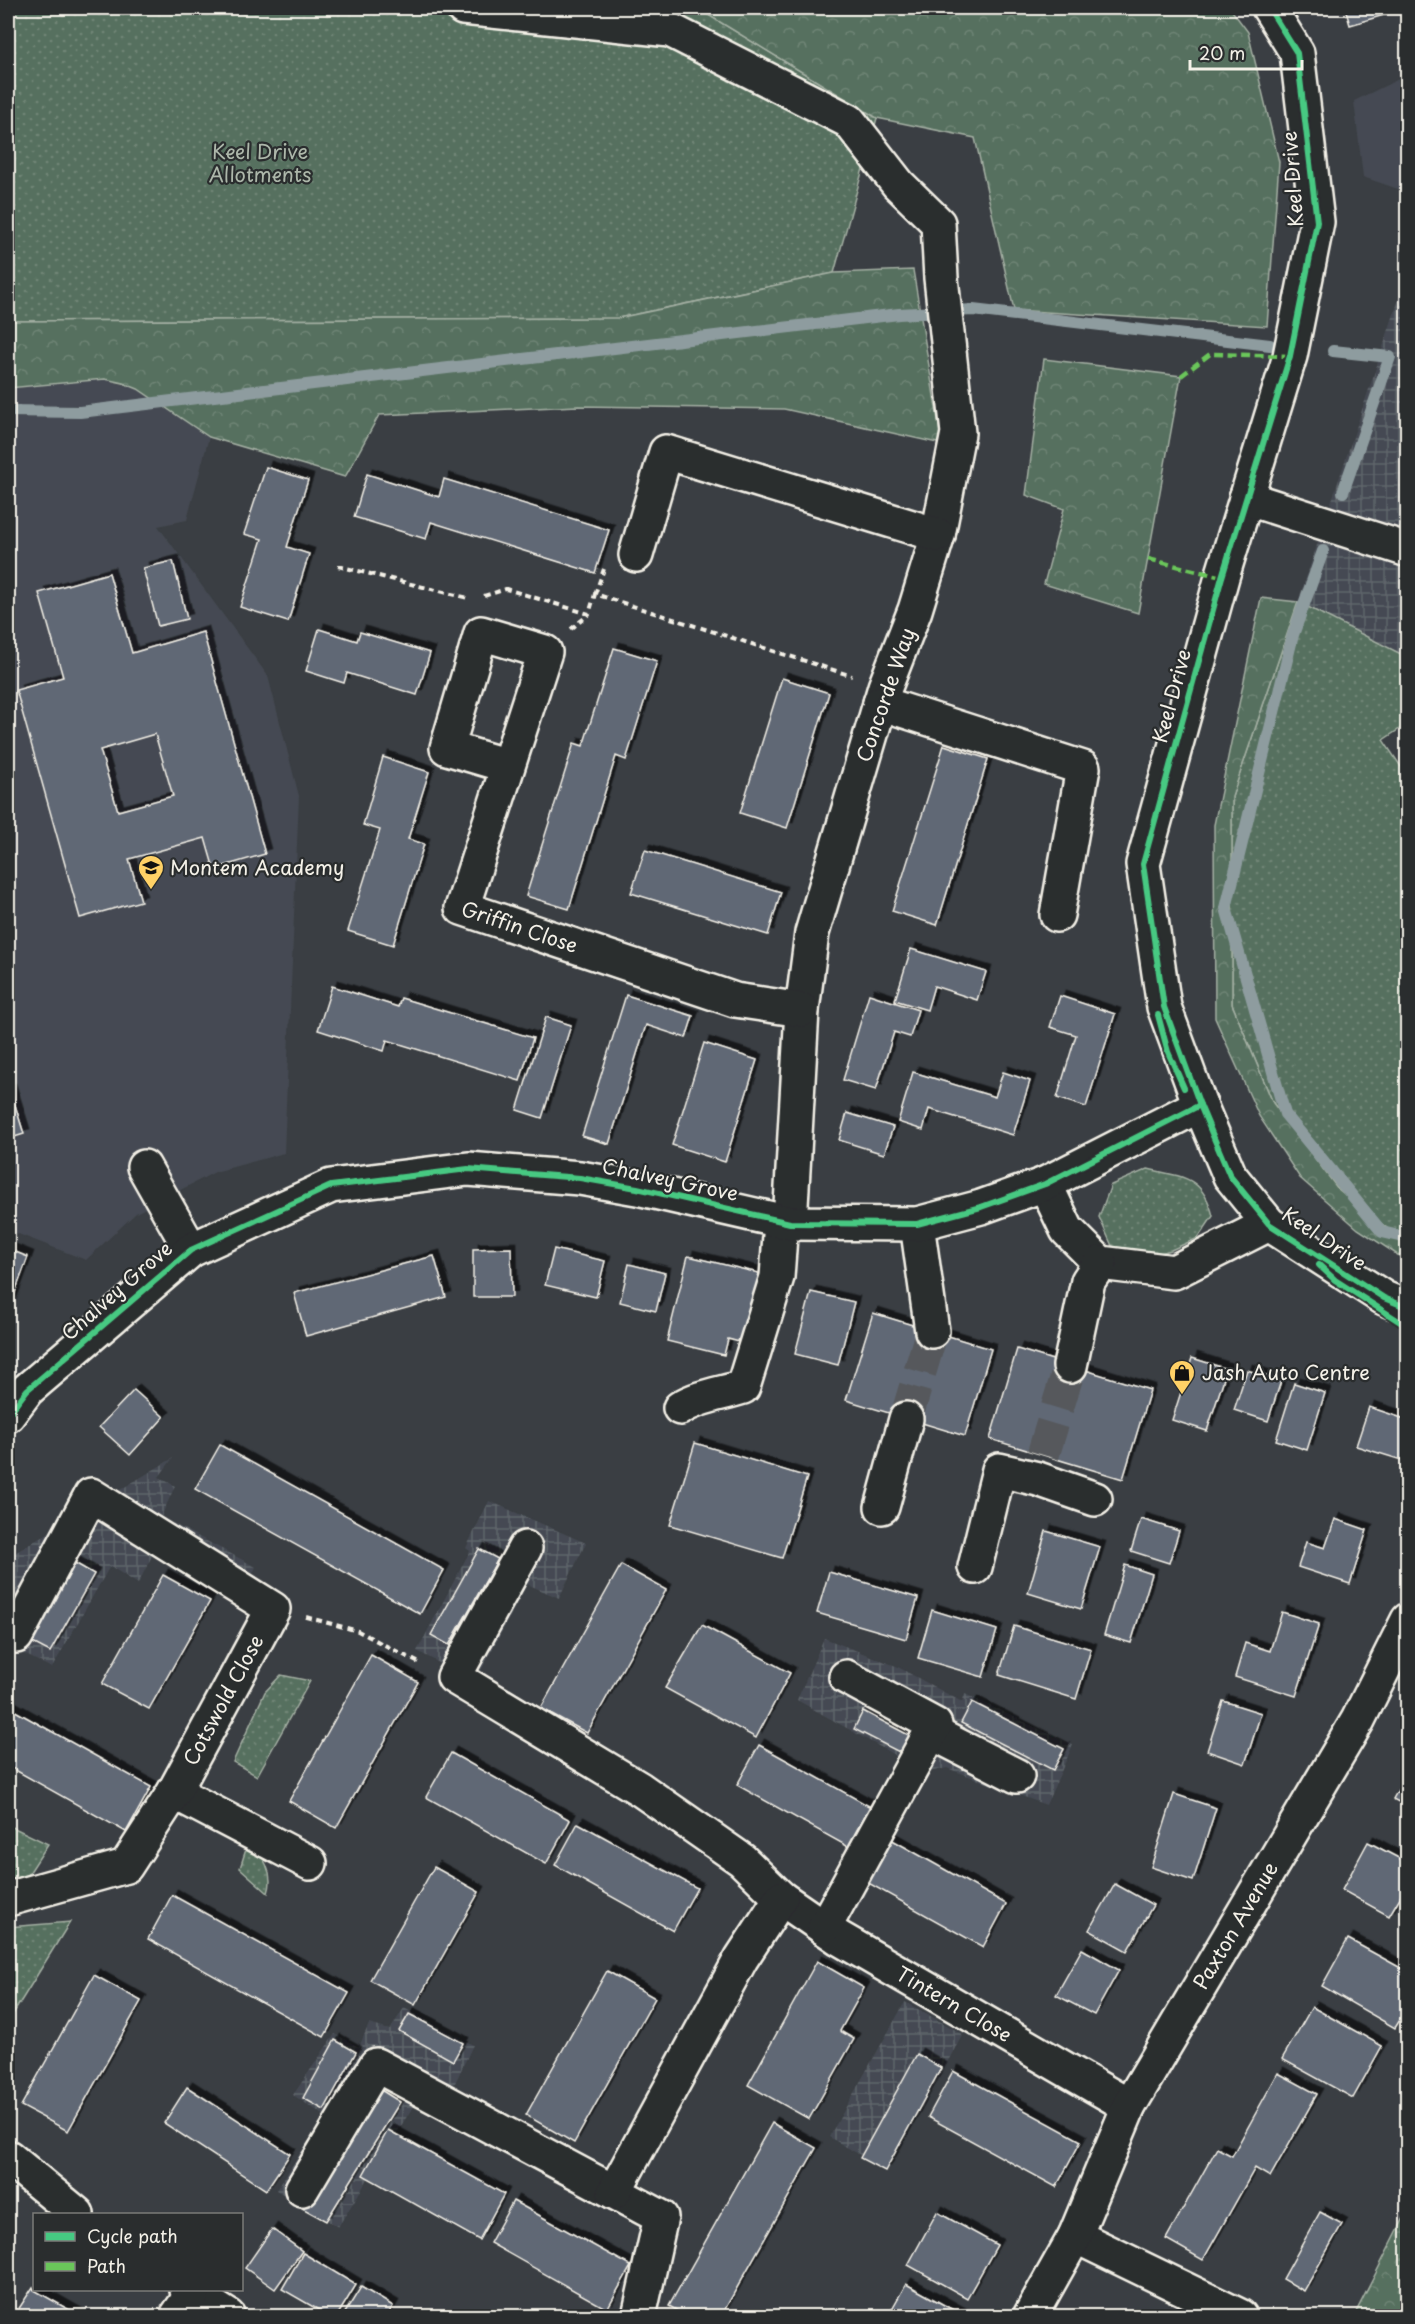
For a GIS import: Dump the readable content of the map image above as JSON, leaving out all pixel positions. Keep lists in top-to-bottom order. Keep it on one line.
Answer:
{"streets":{"street":["Keel Drive","Concorde Way","Griffin Close","Chalvey Grove","Cotswold Close","Paxton Avenue","Tintern Close"]},"crossings":[["Keel Drive","Chalvey Grove"],["Concorde Way","Griffin Close"],["Concorde Way","Chalvey Grove"],["Paxton Avenue","Tintern Close"]],"parks":["Keel Drive Allotments"],"places":{"school or university":["Montem Academy"],"shop":["Jash Auto Centre"]},"legend":["Cycle path","Path"],"scale_bar":"20 m"}
